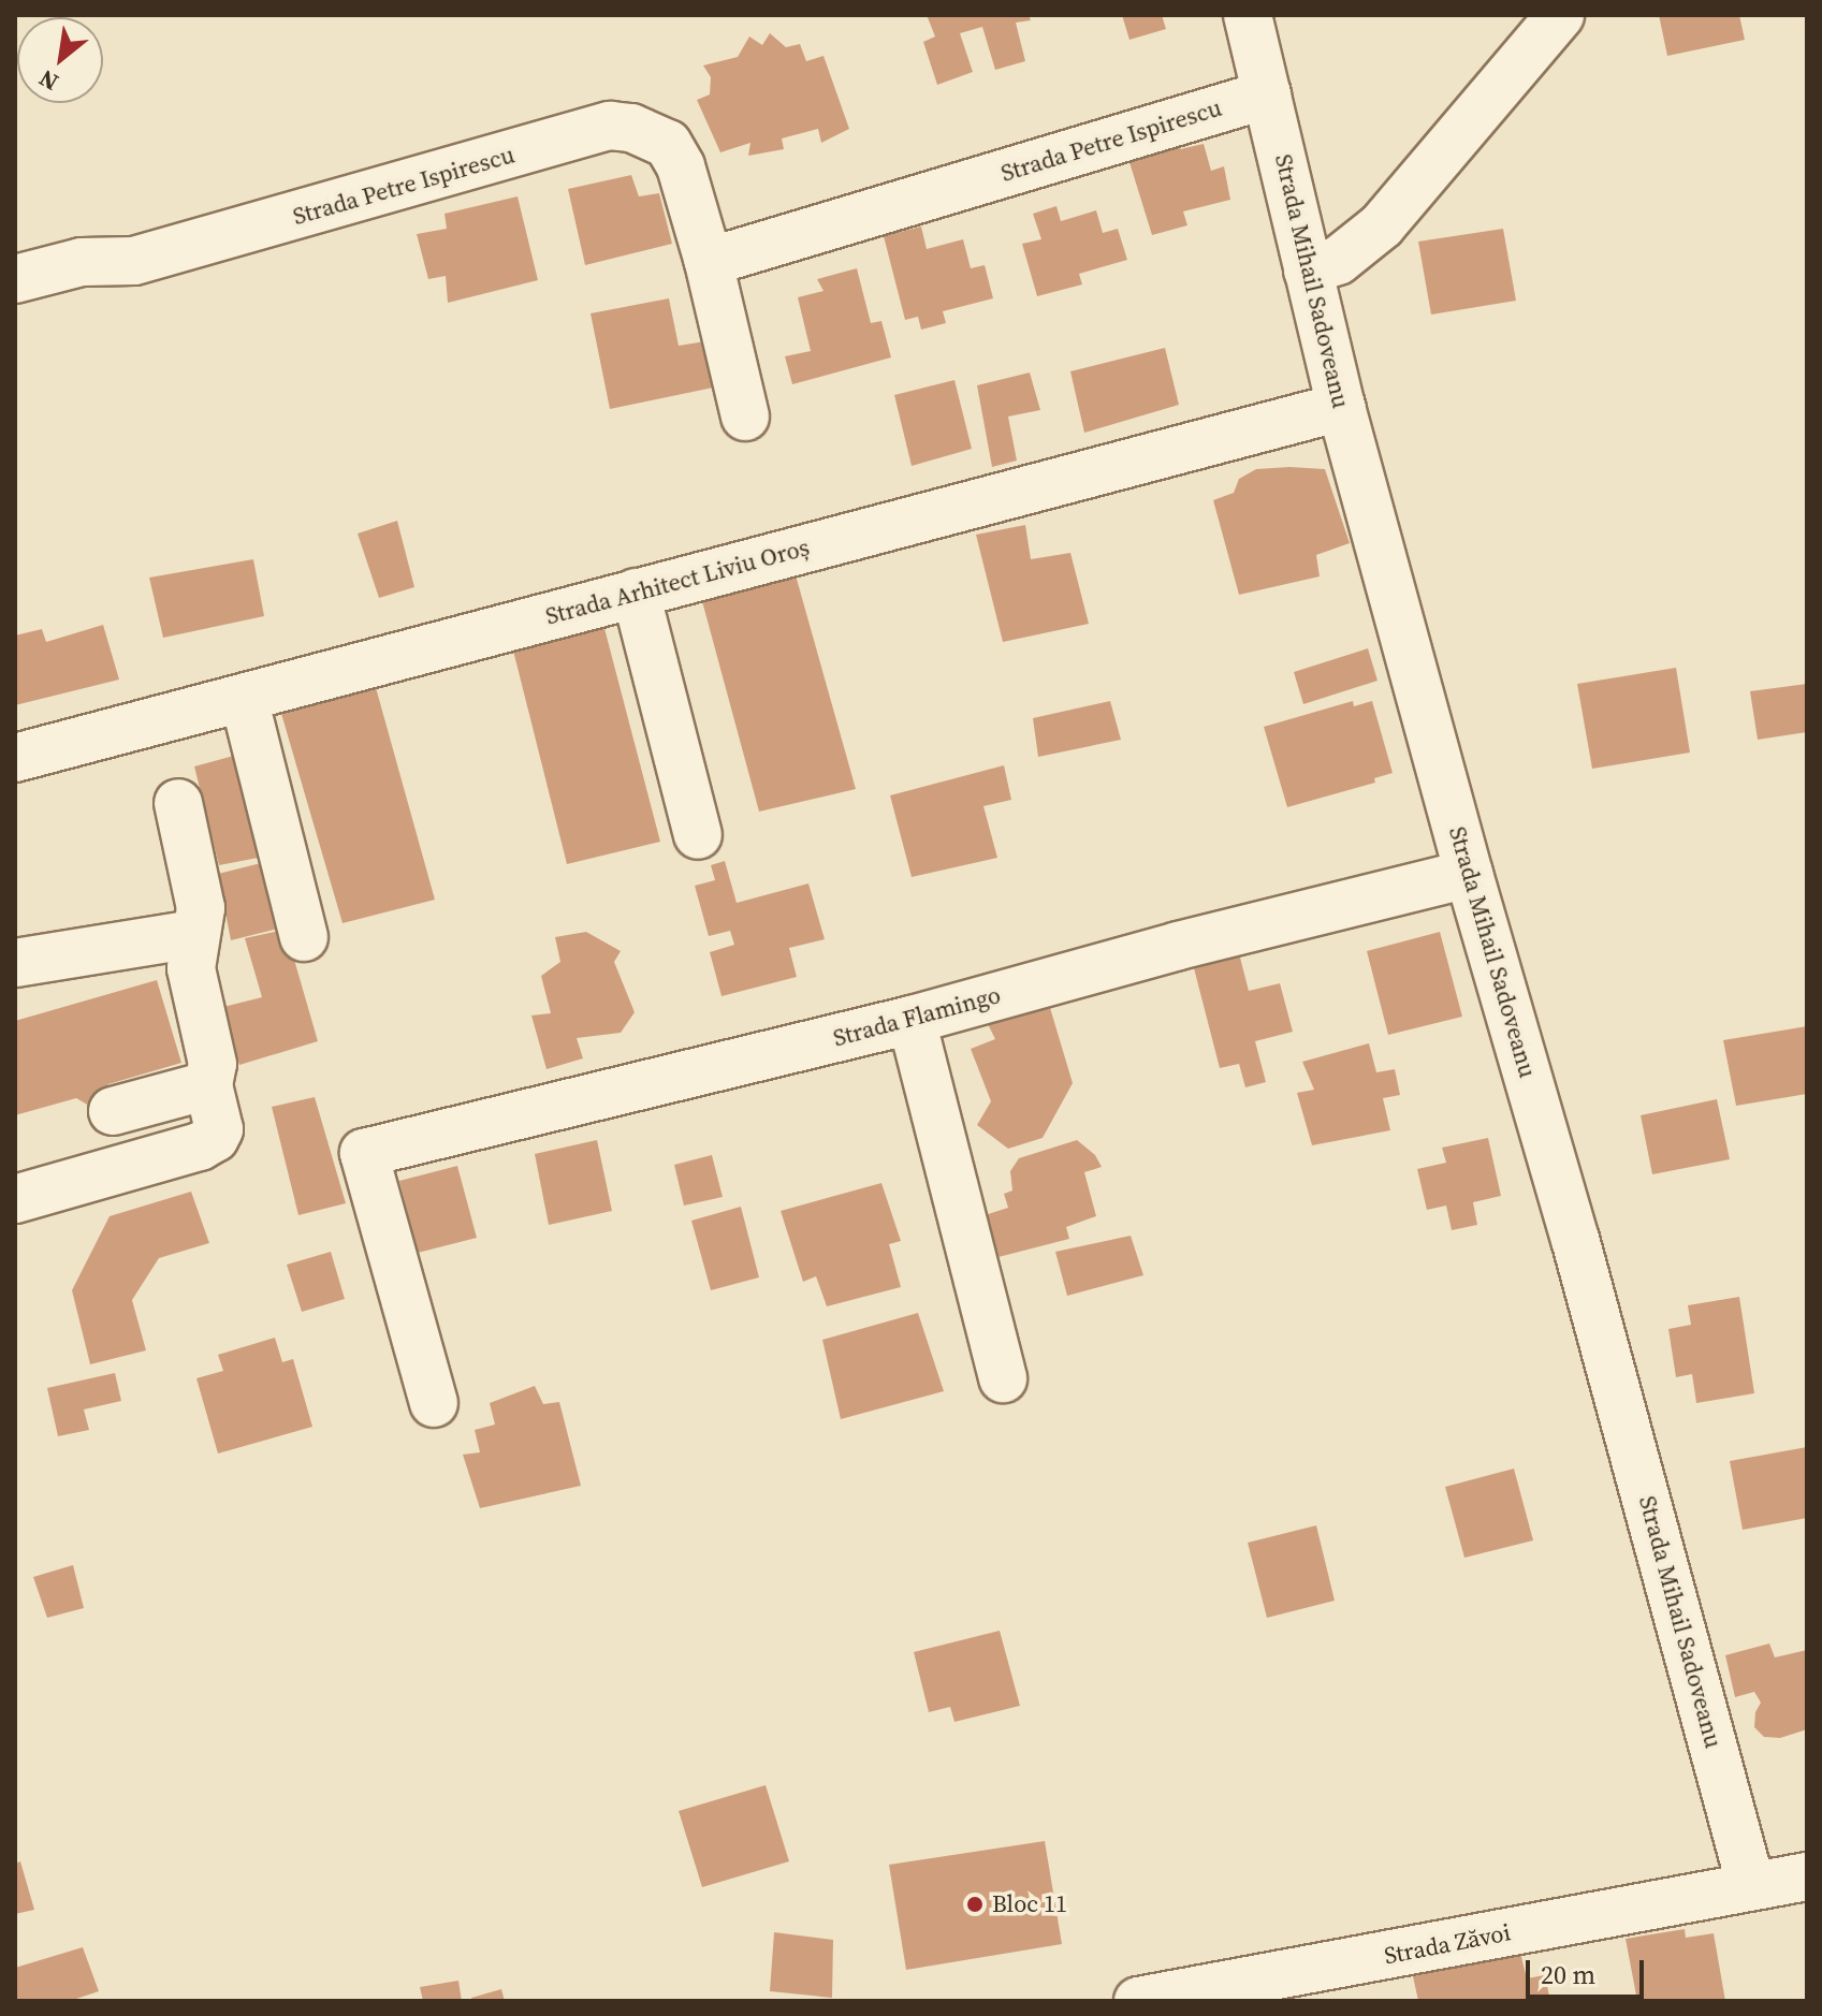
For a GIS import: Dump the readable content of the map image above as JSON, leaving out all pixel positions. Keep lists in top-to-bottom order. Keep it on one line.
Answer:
{"streets":{"street":["Strada Petre Ispirescu","Strada Mihail Sadoveanu","Strada Arhitect Liviu Oroș","Strada Flamingo","Strada Zăvoi"]},"crossings":[["Strada Petre Ispirescu","Strada Mihail Sadoveanu"],["Strada Mihail Sadoveanu","Strada Arhitect Liviu Oroș"],["Strada Mihail Sadoveanu","Strada Flamingo"],["Strada Mihail Sadoveanu","Strada Zăvoi"]],"places":["Bloc 11"],"scale_bar":"20 m","north":"bottom left"}
